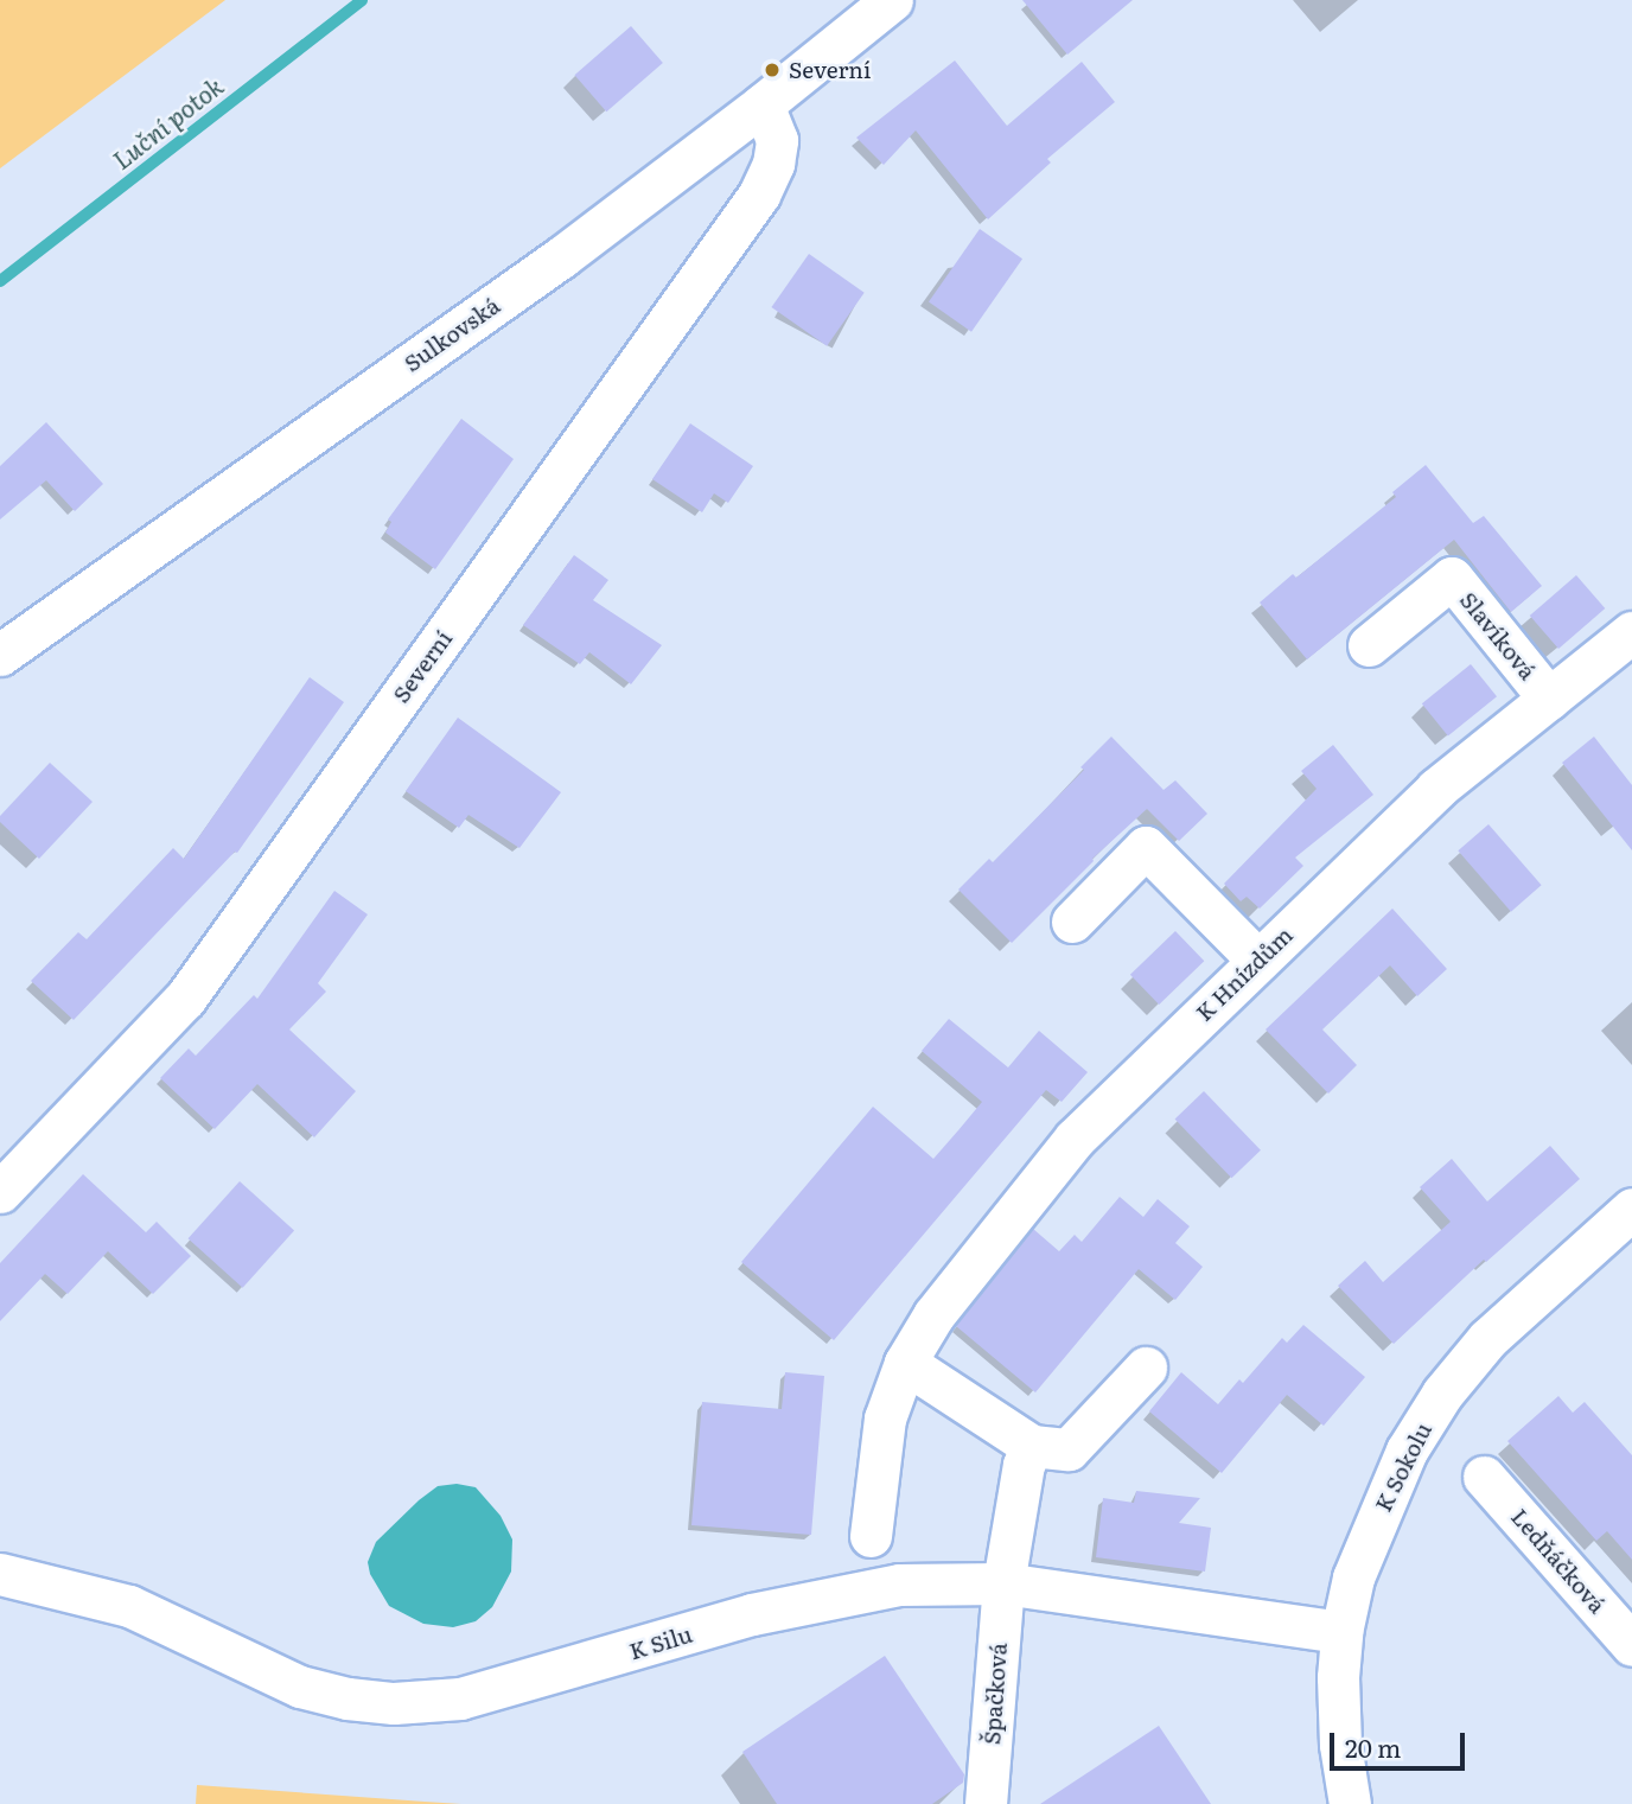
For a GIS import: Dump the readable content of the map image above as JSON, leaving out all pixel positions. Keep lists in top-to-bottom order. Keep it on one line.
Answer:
{"streets":{"street":["Sulkovská","Slavíková","Severní","K Hnízdům","K Sokolu","Ledňáčková","K Silu","Špačková"]},"crossings":[["Sulkovská","Severní"],["Slavíková","K Hnízdům"],["K Sokolu","K Silu"],["K Silu","Špačková"]],"water":["Luční potok"],"places":["Severní"],"scale_bar":"20 m"}
